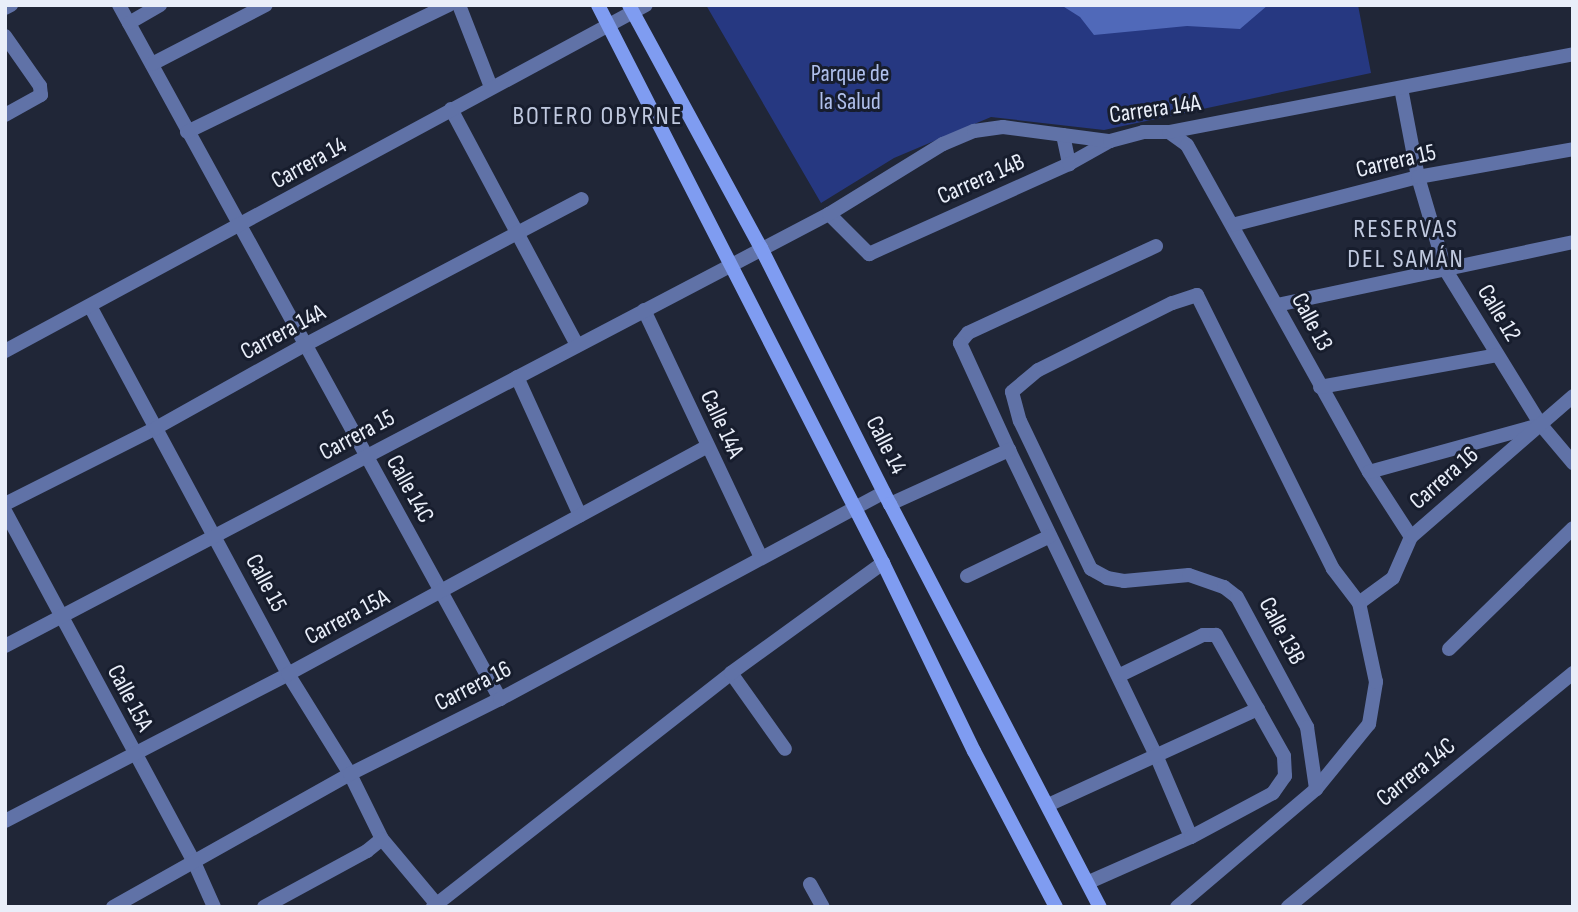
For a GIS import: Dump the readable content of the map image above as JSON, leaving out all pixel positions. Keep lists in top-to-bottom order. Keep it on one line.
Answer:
{"streets":{"main road":["Calle 14"],"street":["Carrera 14A","Carrera 15","Carrera 14","Carrera 14B","Calle 12","Calle 13","Calle 14A","Carrera 16","Calle 14C","Calle 15","Carrera 15A","Calle 13B","Calle 15A","Carrera 14C"]},"crossings":[["Carrera 14A","Carrera 15"],["Carrera 14A","Carrera 14B"],["Carrera 14A","Calle 12"],["Carrera 14A","Calle 13"],["Carrera 14A","Calle 14"],["Carrera 14A","Calle 14C"],["Carrera 14A","Calle 15"],["Carrera 15","Calle 12"],["Carrera 15","Calle 13"],["Carrera 15","Calle 14A"],["Carrera 15","Calle 14C"],["Carrera 15","Calle 15"],["Carrera 15","Calle 15A"],["Carrera 14","Calle 14"],["Carrera 14","Calle 14C"],["Carrera 14","Calle 15"],["Calle 12","Carrera 16"],["Calle 13","Carrera 16"],["Calle 14A","Carrera 16"],["Calle 14A","Carrera 15A"],["Calle 14","Carrera 16"],["Carrera 16","Calle 14C"],["Carrera 16","Calle 15"],["Carrera 16","Calle 13B"],["Carrera 16","Calle 15A"],["Calle 14C","Carrera 15A"],["Calle 15","Carrera 15A"],["Carrera 15A","Calle 15A"]],"districts":["BOTERO OBYRNE","RESERVAS DEL SAMÁN"],"parks":["Parque de la Salud"]}
